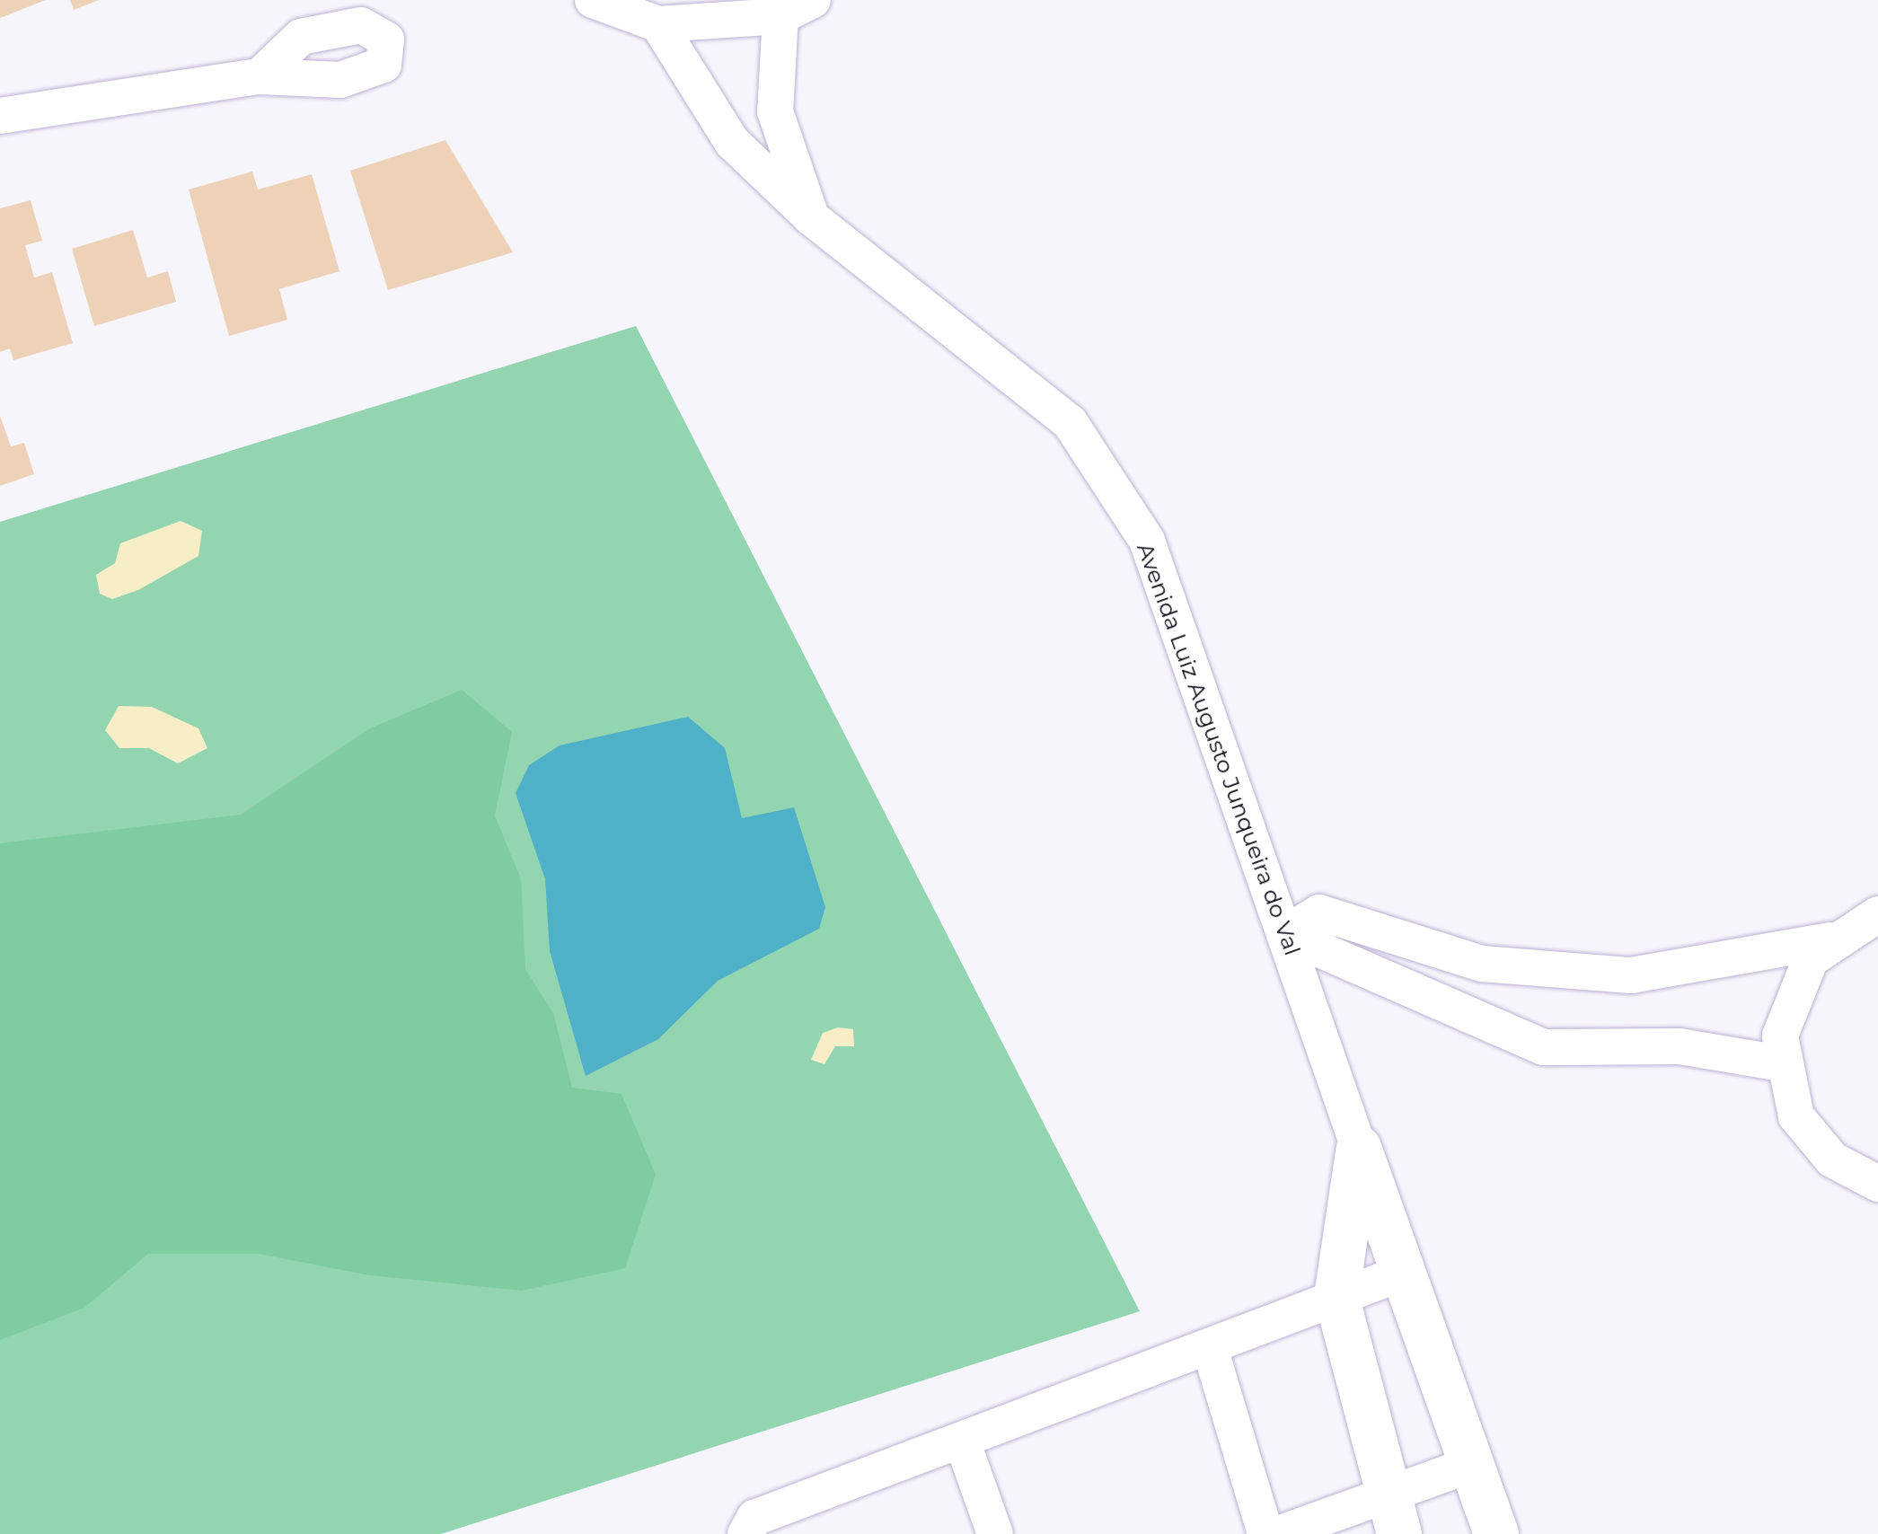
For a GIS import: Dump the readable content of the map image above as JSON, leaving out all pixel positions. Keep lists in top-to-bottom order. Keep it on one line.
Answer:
{"streets":{"street":["Avenida Luiz Augusto Junqueira do Val"]}}
